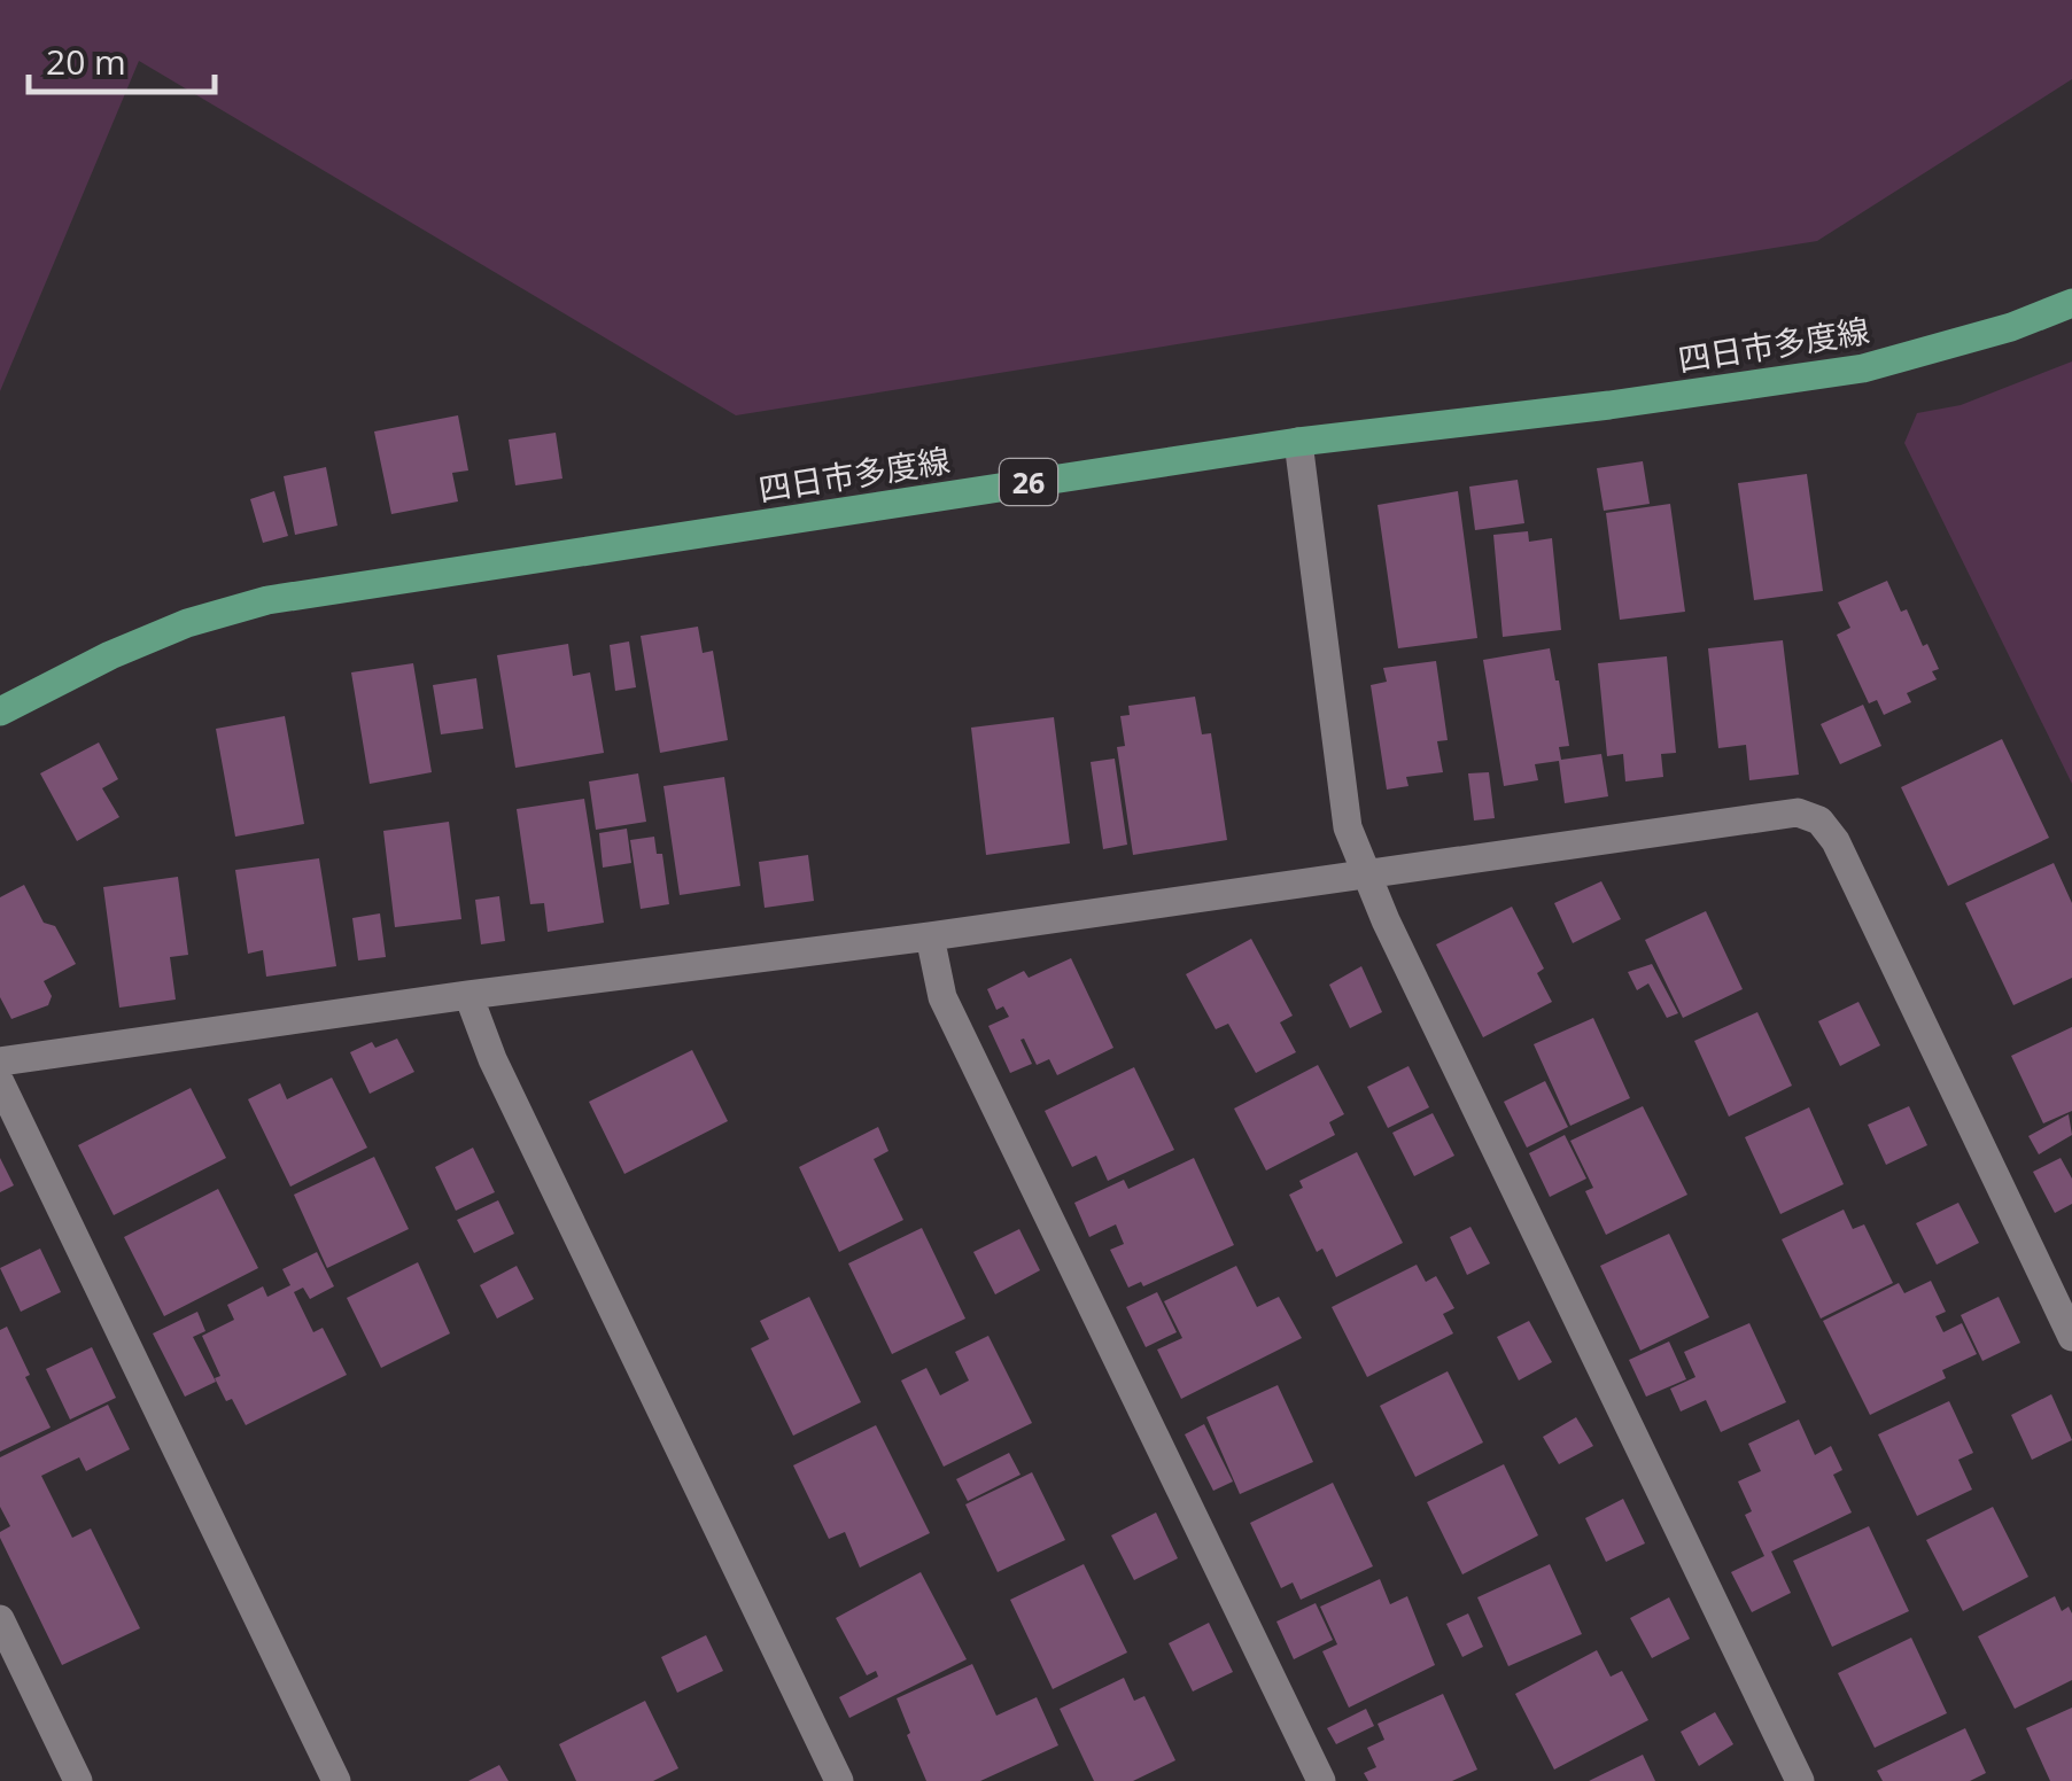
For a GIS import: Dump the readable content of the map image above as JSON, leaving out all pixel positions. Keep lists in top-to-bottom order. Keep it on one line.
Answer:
{"streets":{"main road":["四日市多度線","26"]},"scale_bar":"20 m"}
